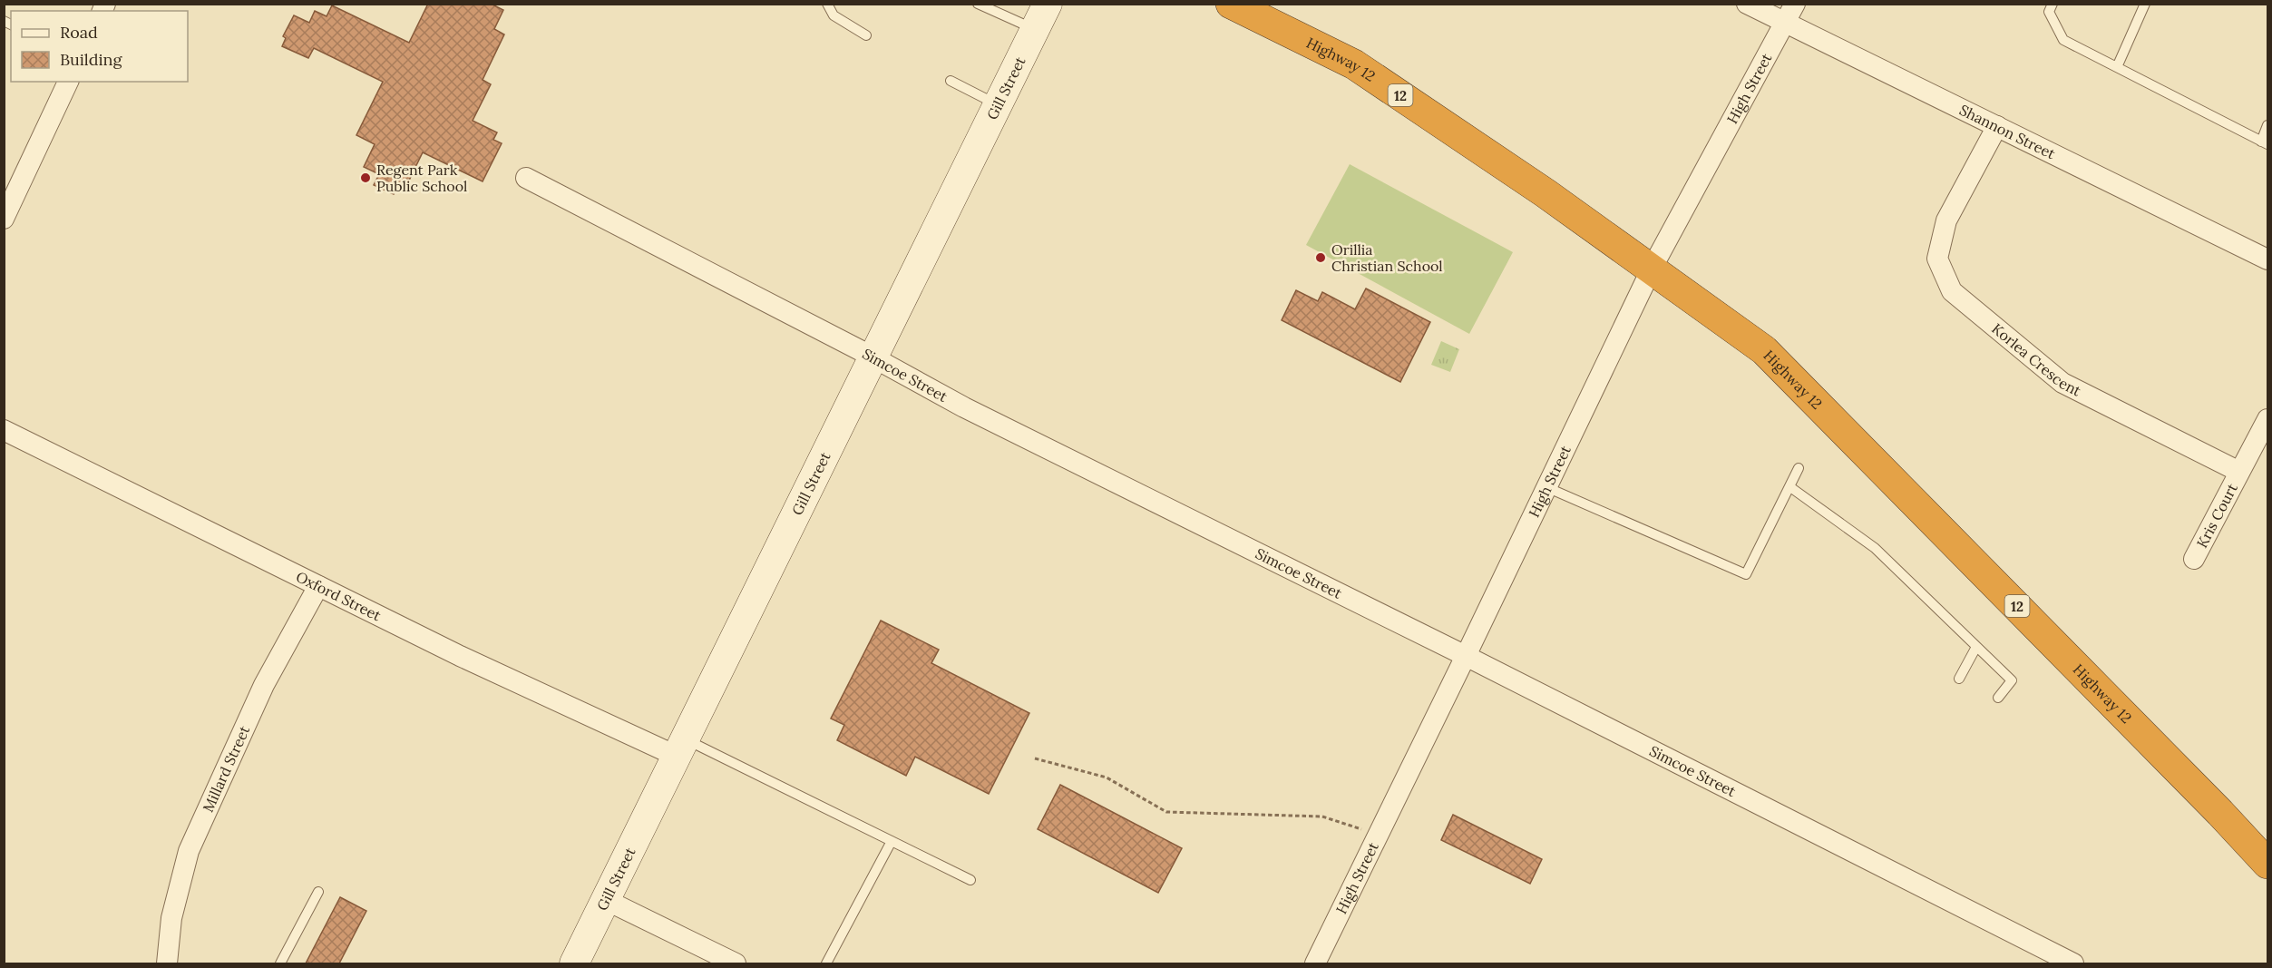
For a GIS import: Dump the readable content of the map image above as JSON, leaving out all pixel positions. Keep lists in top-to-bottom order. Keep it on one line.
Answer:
{"streets":{"highway":["Highway 12","12"],"main road":["Gill Street"],"street":["High Street","Shannon Street","Korlea Crescent","Simcoe Street","Kris Court","Oxford Street","Millard Street"]},"crossings":[["Highway 12","High Street"],["Gill Street","Simcoe Street"],["Gill Street","Oxford Street"],["High Street","Shannon Street"],["High Street","Simcoe Street"],["Shannon Street","Korlea Crescent"],["Korlea Crescent","Kris Court"],["Oxford Street","Millard Street"]],"places":["Regent Park Public School","Orillia Christian School"],"legend":["Road","Building"]}
